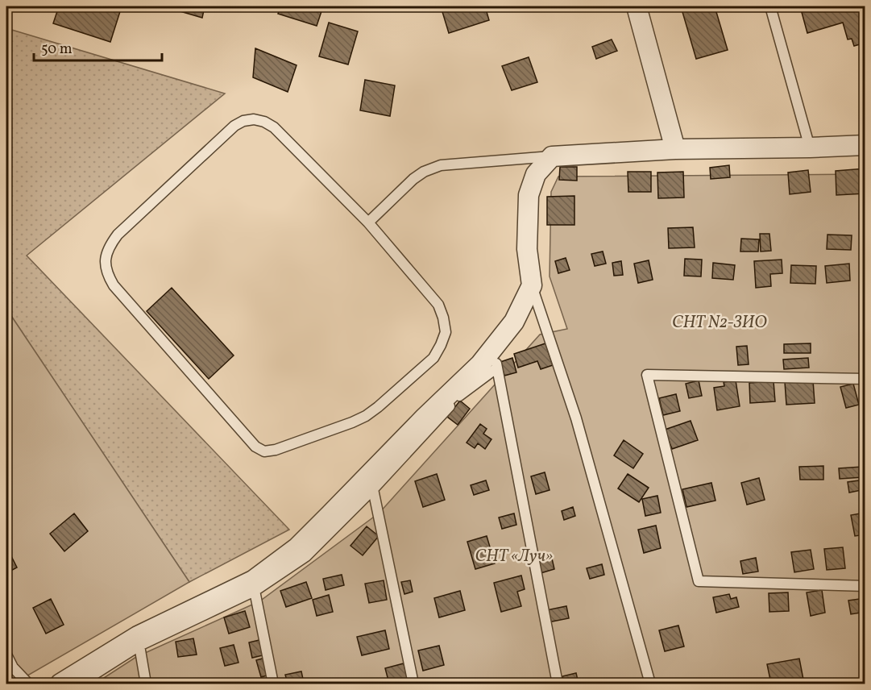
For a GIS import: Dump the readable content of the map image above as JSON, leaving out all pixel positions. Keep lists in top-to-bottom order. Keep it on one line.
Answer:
{"parks":["СНТ N2-ЗИО","СНТ «Луч»"],"scale_bar":"50 m"}
